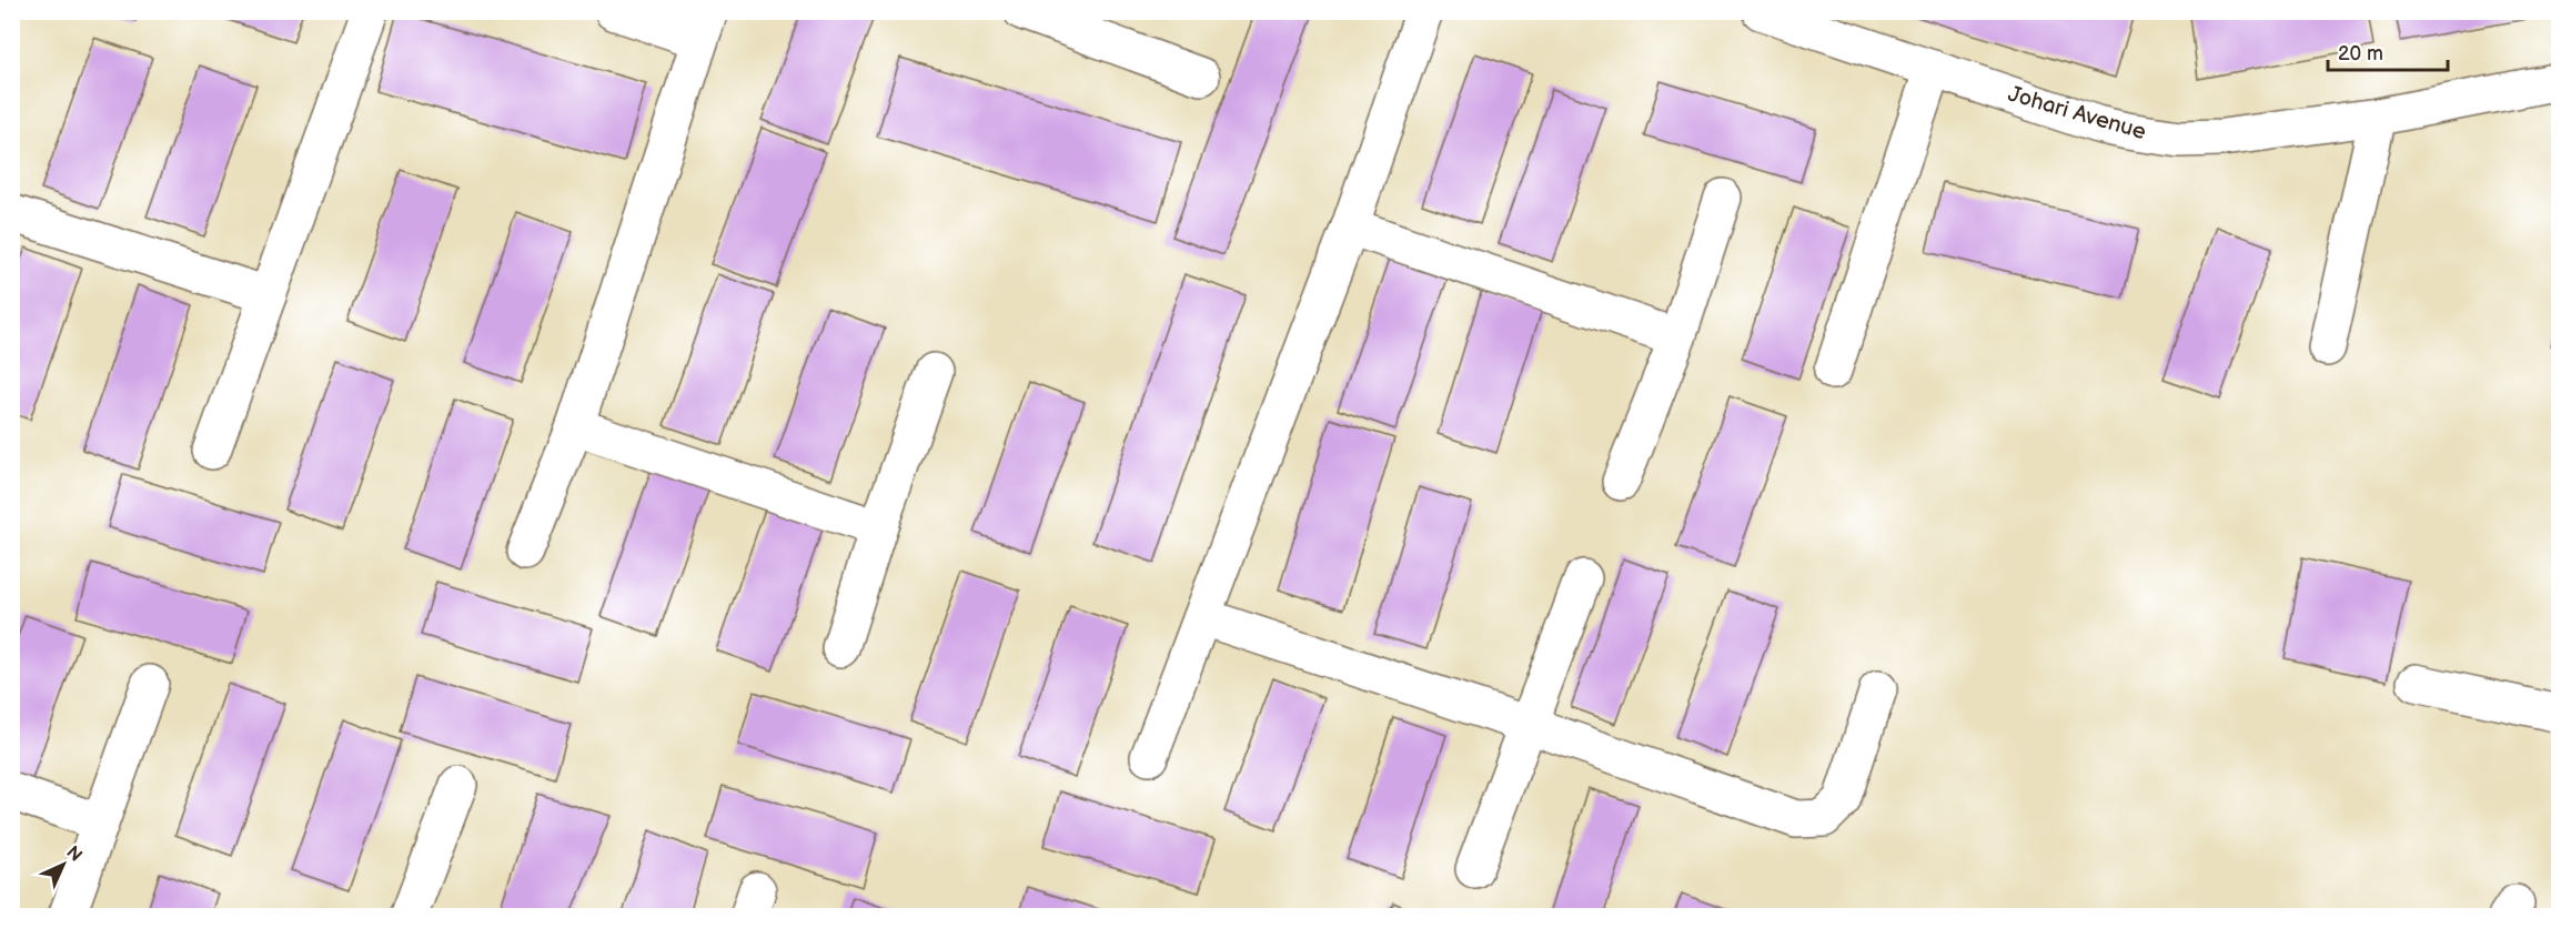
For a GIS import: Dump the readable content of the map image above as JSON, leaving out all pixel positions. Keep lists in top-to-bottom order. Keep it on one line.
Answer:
{"streets":{"street":["Johari Avenue"]},"scale_bar":"20 m","north":"top right"}
